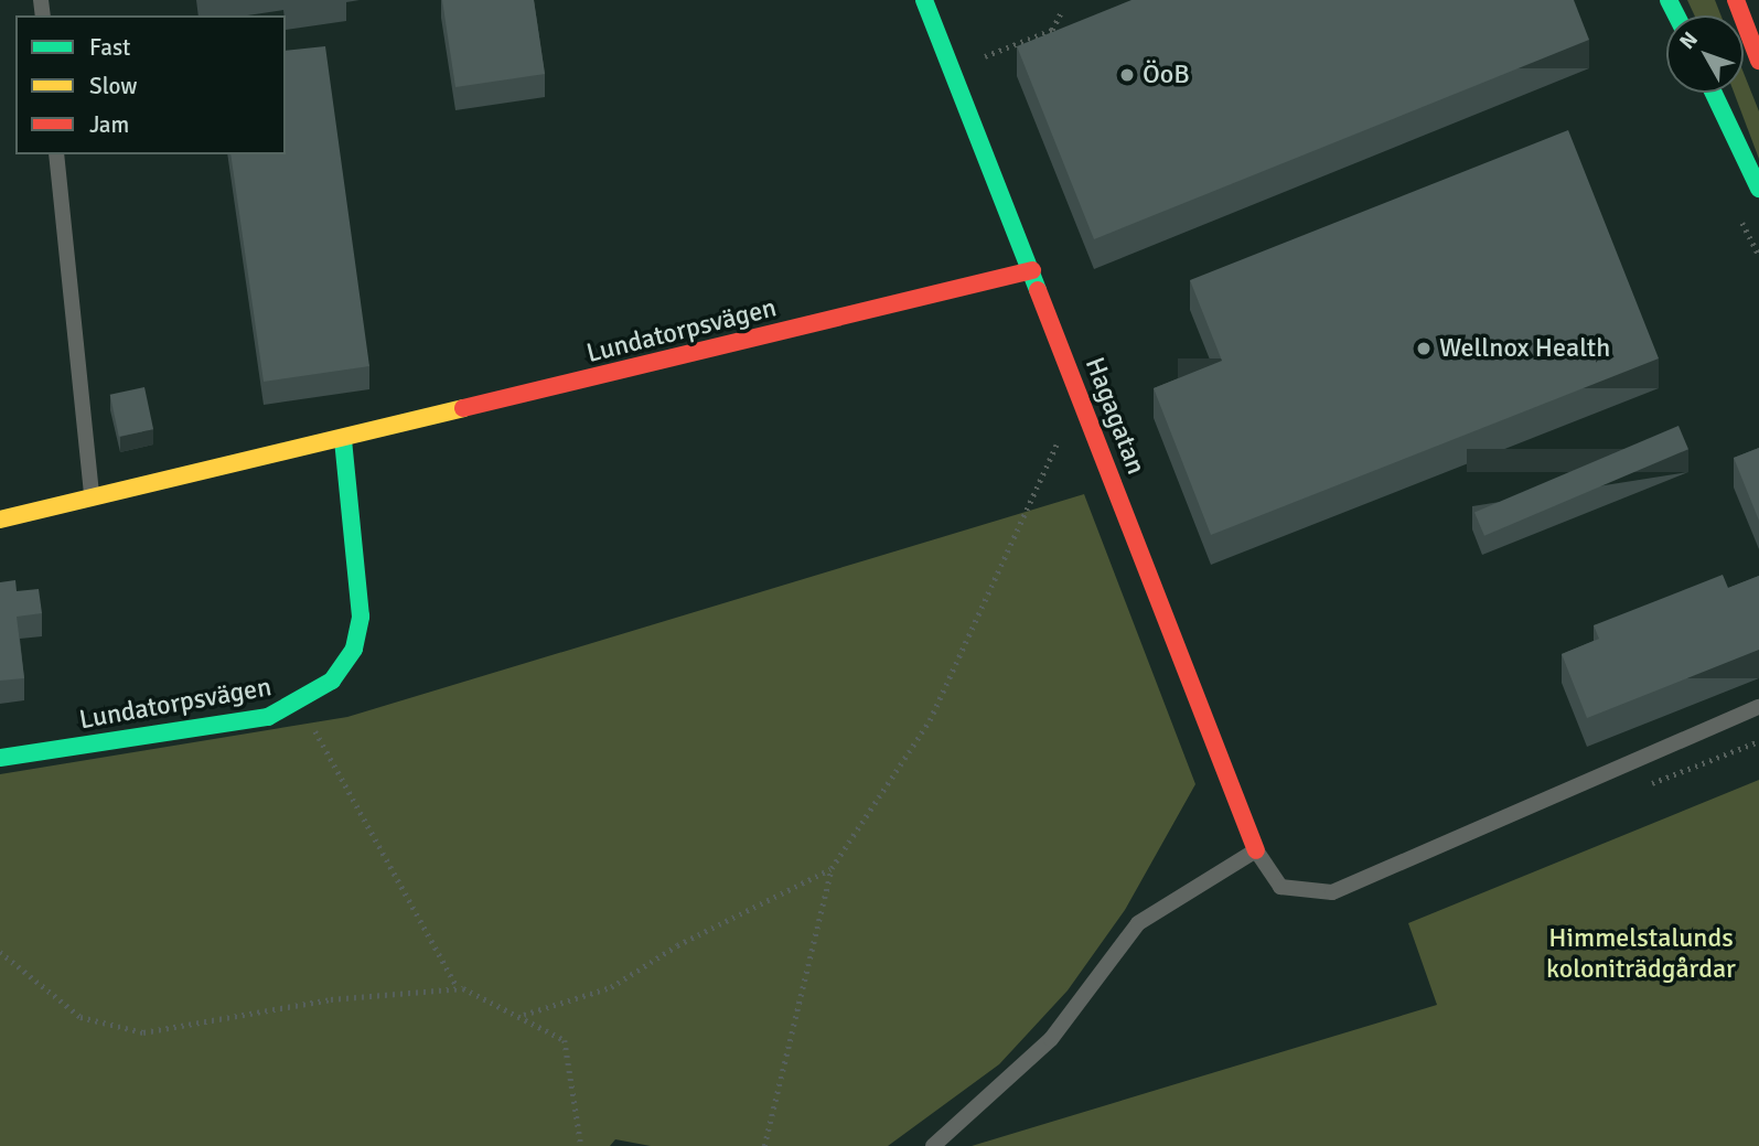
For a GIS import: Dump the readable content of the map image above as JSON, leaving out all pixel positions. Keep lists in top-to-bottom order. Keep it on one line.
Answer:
{"streets":{"main road":["Lundatorpsvägen","Hagagatan"]},"crossings":[["Lundatorpsvägen","Hagagatan"]],"parks":["Himmelstalunds koloniträdgårdar"],"places":["ÖoB","Wellnox Health"],"legend":["Fast","Slow","Jam"],"north":"top left"}
